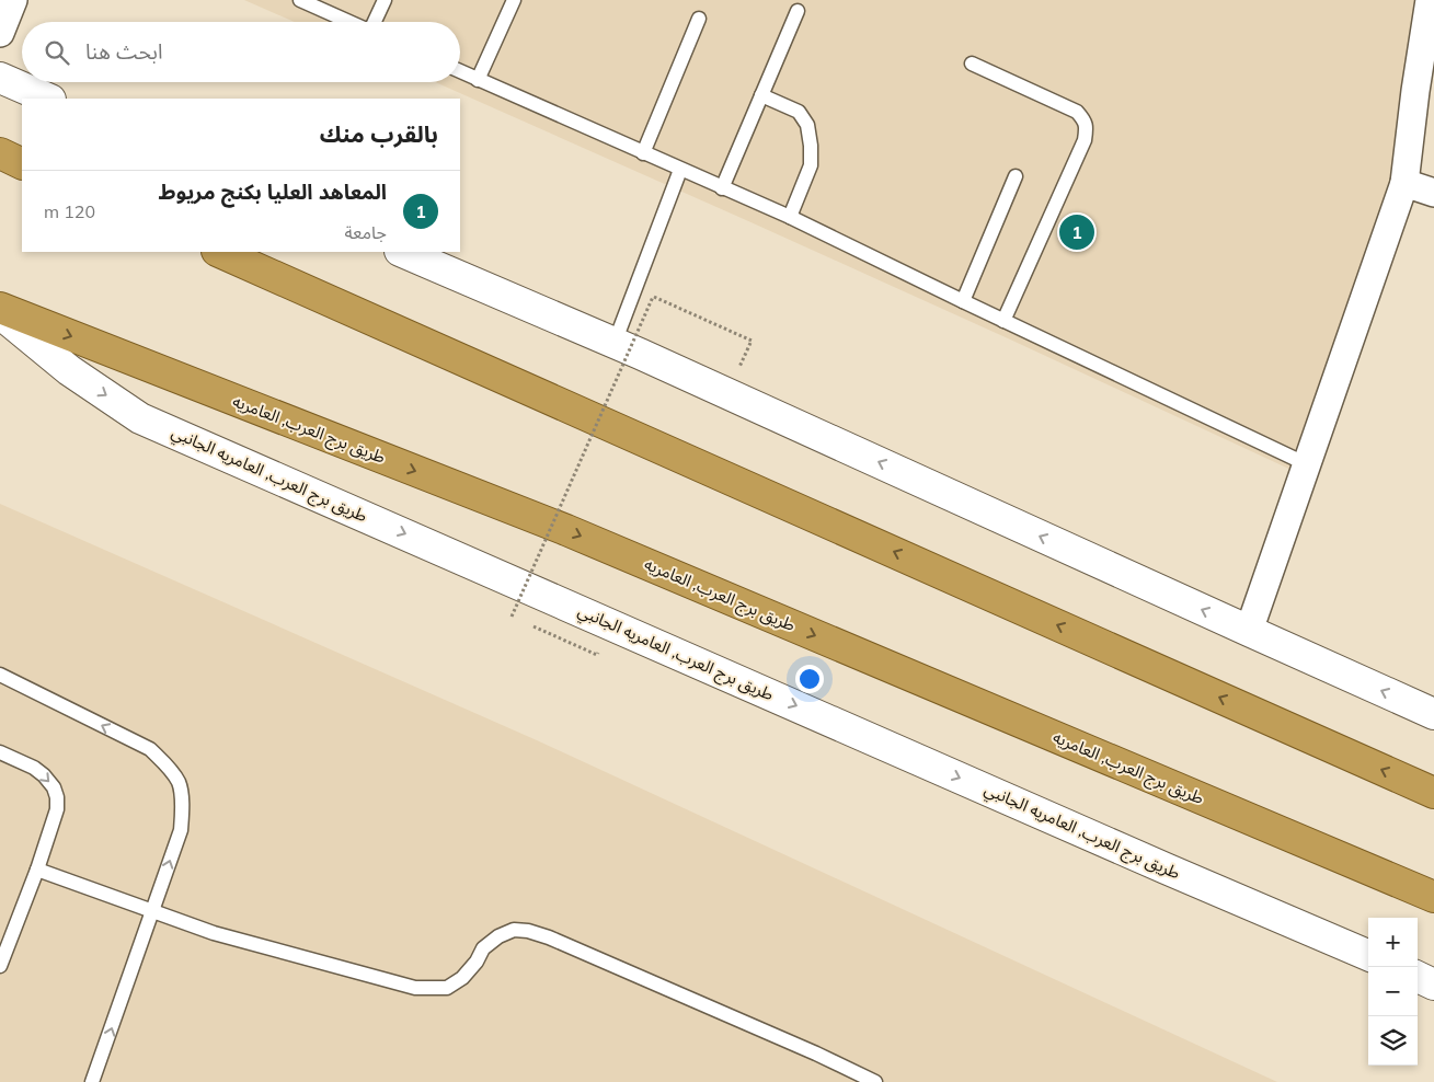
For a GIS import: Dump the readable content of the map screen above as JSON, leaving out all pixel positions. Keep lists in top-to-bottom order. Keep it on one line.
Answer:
{"streets":{"highway":["طريق برج العرب, العامريه"],"street":["طريق برج العرب, العامريه الجانبي"]},"page":{"search":"ابحث هنا","heading":"بالقرب منك","list":[{"mark":"1","name":"المعاهد العليا بكنج مريوط","note":"جامعة","value":"120 m"}],"pins":"1","map_buttons":["+","−"]}}
